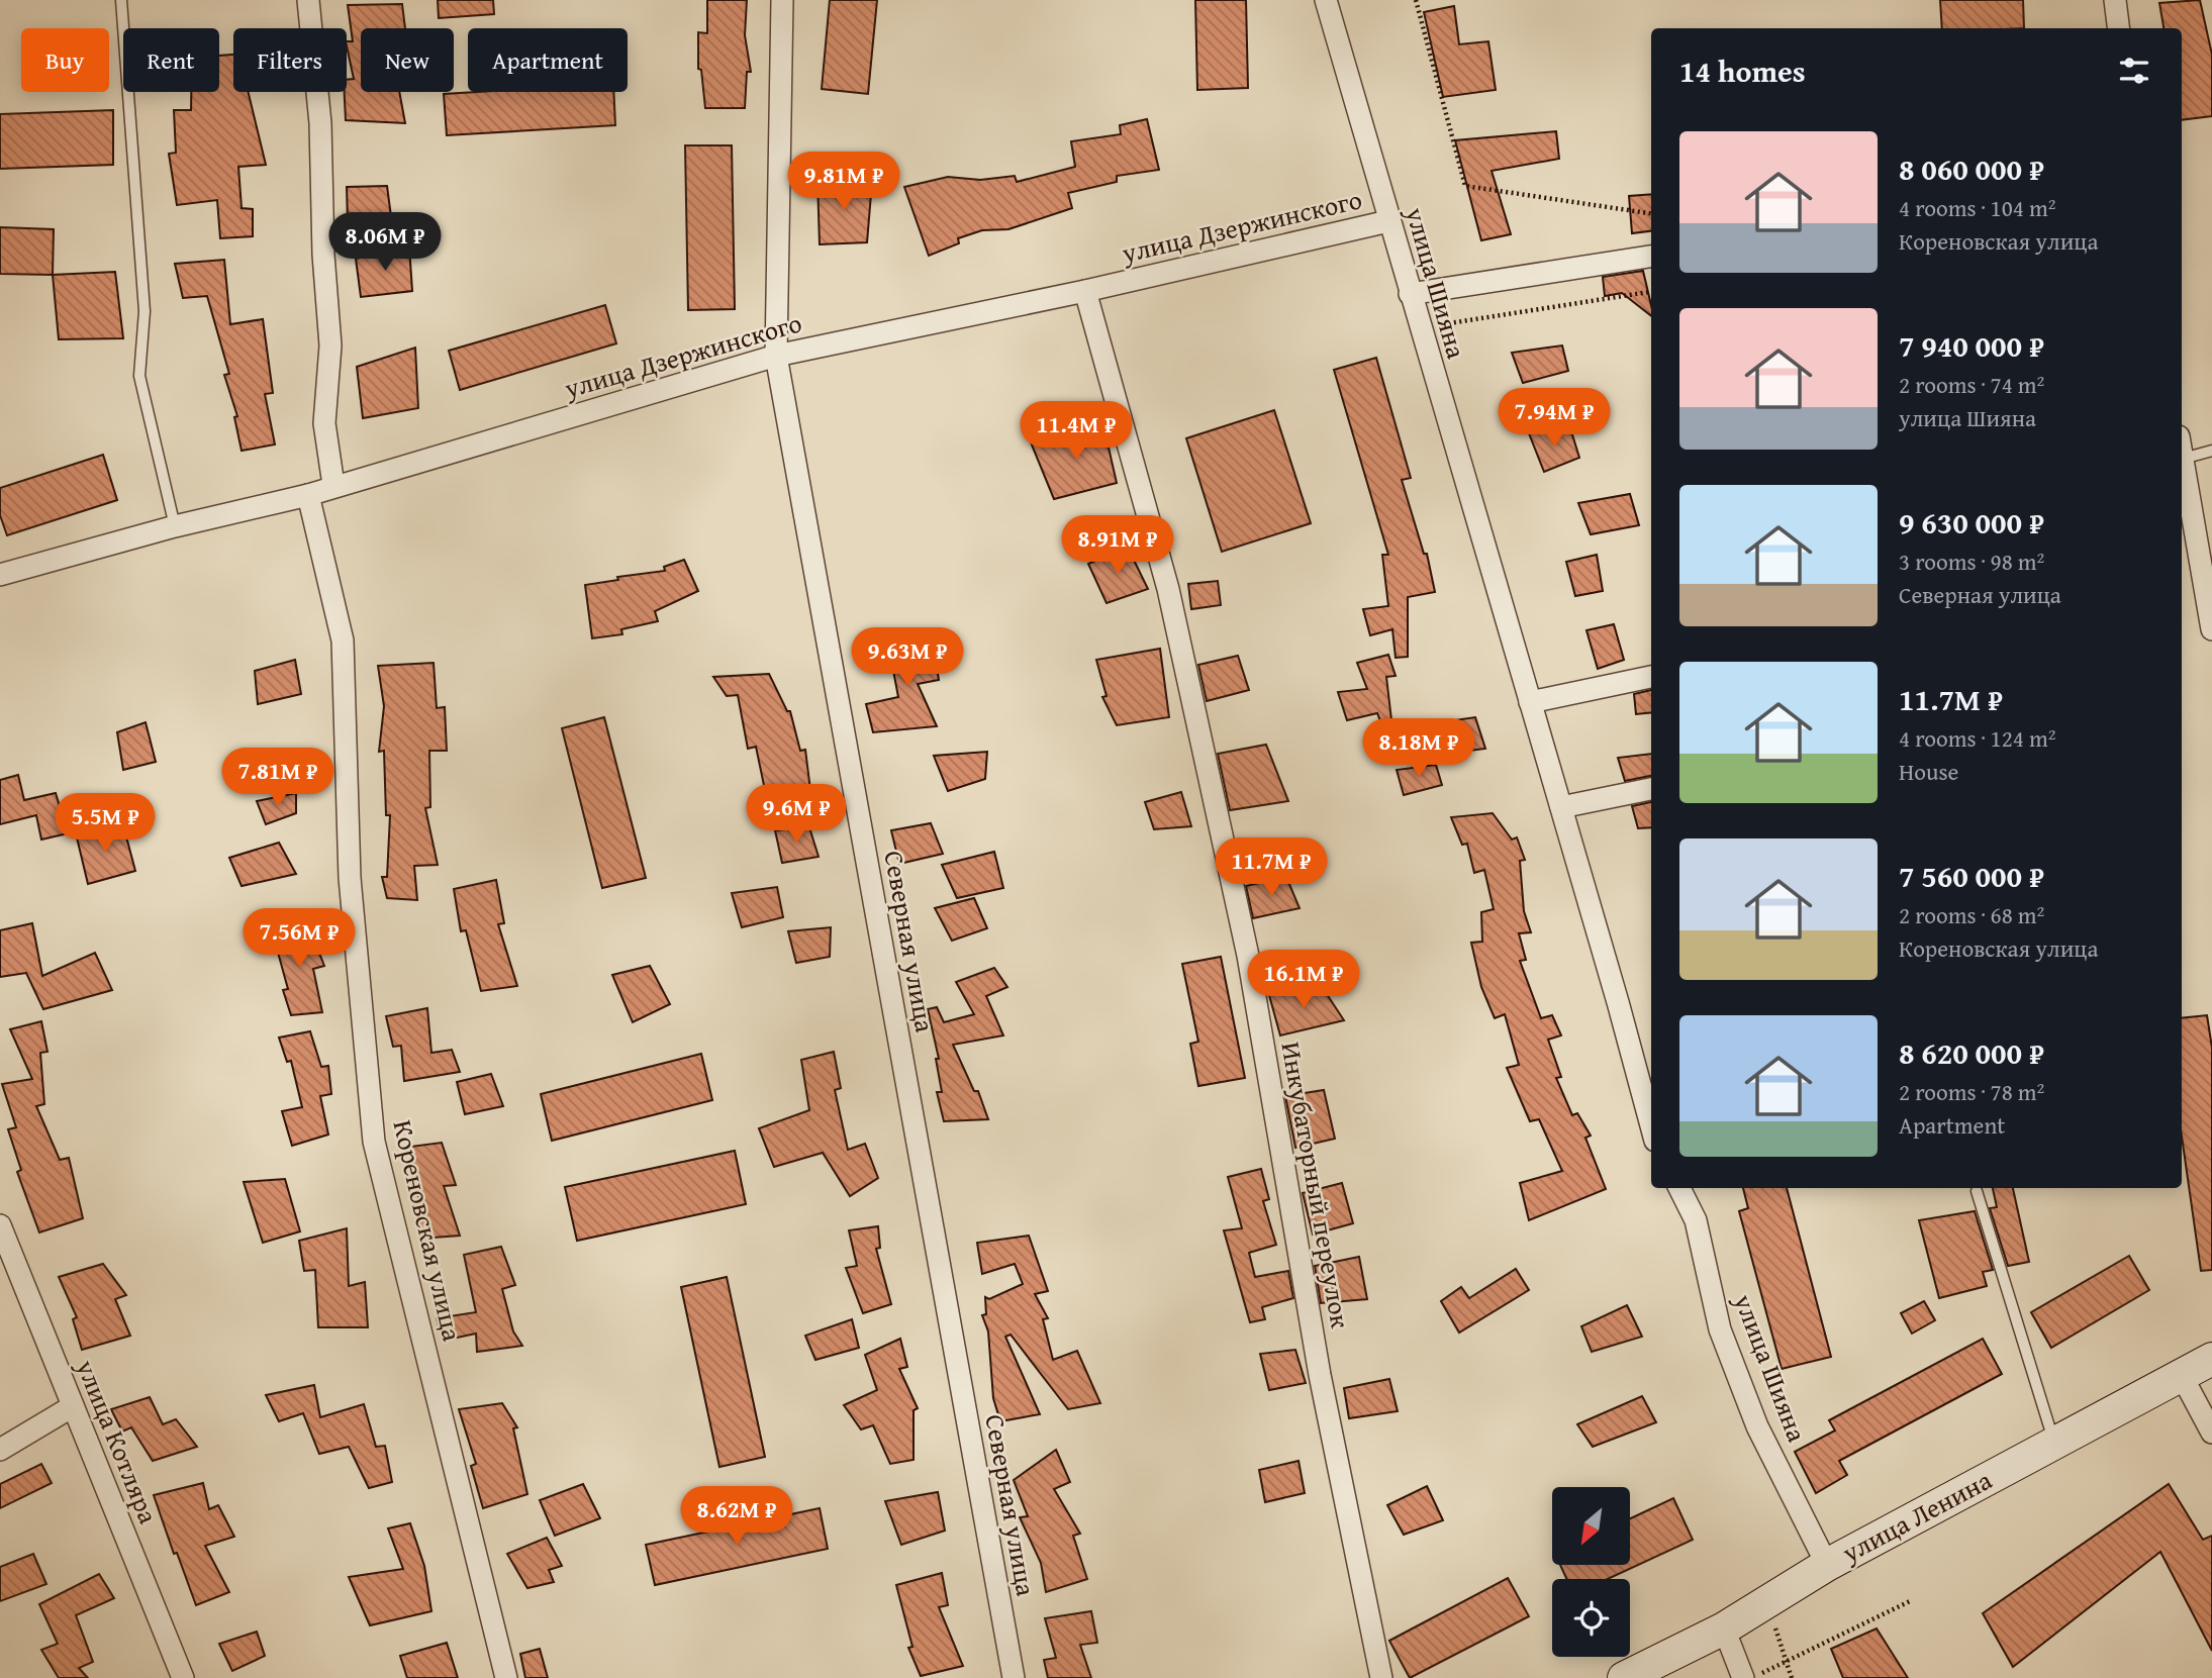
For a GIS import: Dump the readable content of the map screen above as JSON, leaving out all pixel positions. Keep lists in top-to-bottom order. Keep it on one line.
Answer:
{"streets":{"main road":["улица Ленина"],"street":["улица Дзержинского","улица Шияна","Северная улица","Инкубаторный переулок","Кореновская улица","улица Котляра"]},"crossings":[["улица Дзержинского","улица Шияна"],["улица Дзержинского","Северная улица"],["улица Дзержинского","Инкубаторный переулок"],["улица Дзержинского","Кореновская улица"],["улица Шияна","улица Ленина"]],"north":"bottom left","page":{"chip":["Buy","Rent","Filters","New","Apartment"],"heading":"14 homes","list":[{"name":"8 060 000 ₽","note":"4 rooms · 104 m² · Кореновская улица"},{"name":"7 940 000 ₽","note":"2 rooms · 74 m² · улица Шияна"},{"name":"9 630 000 ₽","note":"3 rooms · 98 m² · Северная улица"},{"name":"11.7M ₽","note":"4 rooms · 124 m² · House"},{"name":"7 560 000 ₽","note":"2 rooms · 68 m² · Кореновская улица"},{"name":"8 620 000 ₽","note":"2 rooms · 78 m² · Apartment"}],"price":["9.81M ₽","8.06M ₽","7.94M ₽","11.4M ₽","8.91M ₽","9.63M ₽","8.18M ₽","7.81M ₽","9.6M ₽","5.5M ₽","11.7M ₽","7.56M ₽","16.1M ₽","8.62M ₽"]}}
